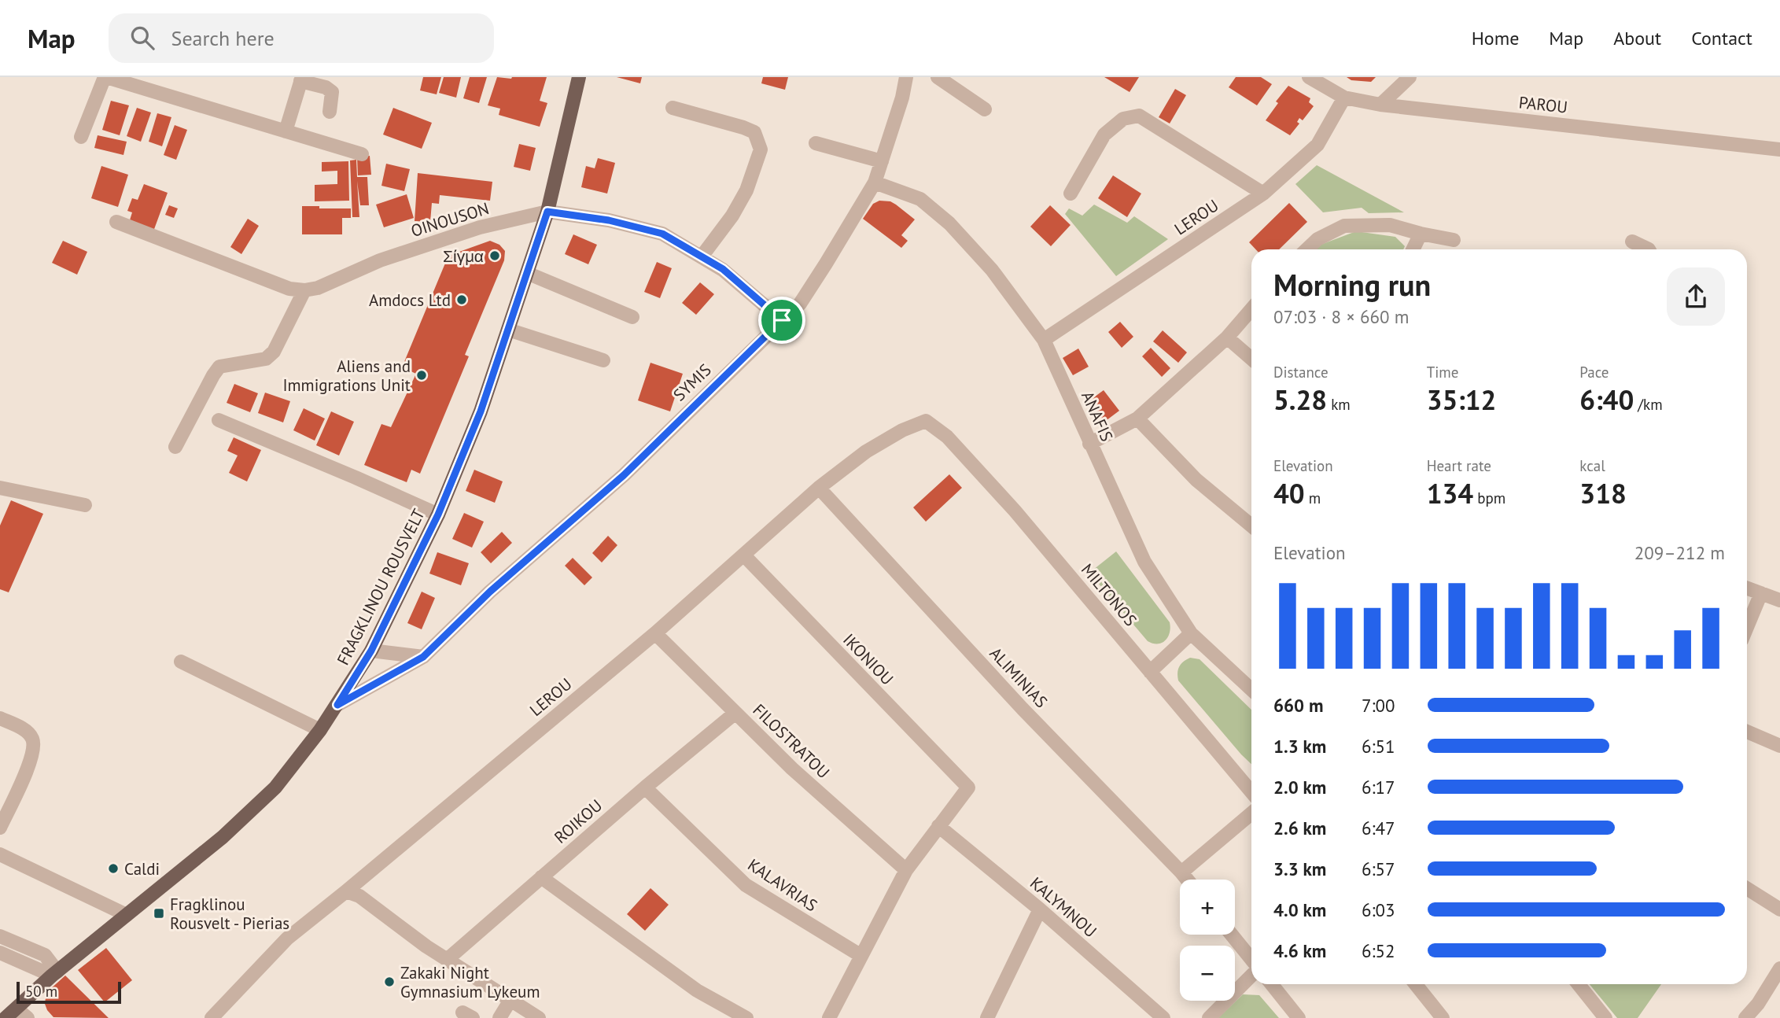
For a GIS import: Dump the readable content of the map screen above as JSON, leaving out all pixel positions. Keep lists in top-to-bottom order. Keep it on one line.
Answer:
{"streets":{"main road":["FRAGKLINOU ROUSVELT"],"street":["PAROU","LEROU","OINOUSON","SYMIS","ANAFIS","MILTONOS","IKONIOU","ALIMINIAS","FILOSTRATOU","ROIKOU","KALAVRIAS","KALYMNOU"]},"crossings":[["PAROU","LEROU"],["LEROU","ANAFIS"],["LEROU","MILTONOS"],["LEROU","IKONIOU"],["LEROU","ALIMINIAS"],["LEROU","FILOSTRATOU"],["OINOUSON","SYMIS"],["OINOUSON","FRAGKLINOU ROUSVELT"],["SYMIS","ANAFIS"],["SYMIS","FRAGKLINOU ROUSVELT"],["IKONIOU","KALYMNOU"],["FILOSTRATOU","ROIKOU"],["ROIKOU","KALAVRIAS"]],"places":{"other":["Σίγμα","Amdocs Ltd","Aliens and Immigrations Unit","Caldi","Zakaki Night Gymnasium Lykeum"],"transit":["Fragklinou Rousvelt - Pierias"]},"scale_bar":"50 m","page":{"header":"Map","search":"Search here","nav":["Home","Map","About","Contact"],"heading":["Morning run","07:03 · 8 × 660 m"],"stats":[["Distance","5.28 km"],["Time","35:12"],["Pace","6:40 /km"],["Elevation","40 m"],["Heart rate","134 bpm"],["kcal","318"]],"chart":["Elevation","209–212 m"],"list":[{"name":"660 m","note":"7:00"},{"name":"1.3 km","note":"6:51"},{"name":"2.0 km","note":"6:17"},{"name":"2.6 km","note":"6:47"},{"name":"3.3 km","note":"6:57"},{"name":"4.0 km","note":"6:03"},{"name":"4.6 km","note":"6:52"}],"map_buttons":["+","−"],"scale":"50 m"}}
